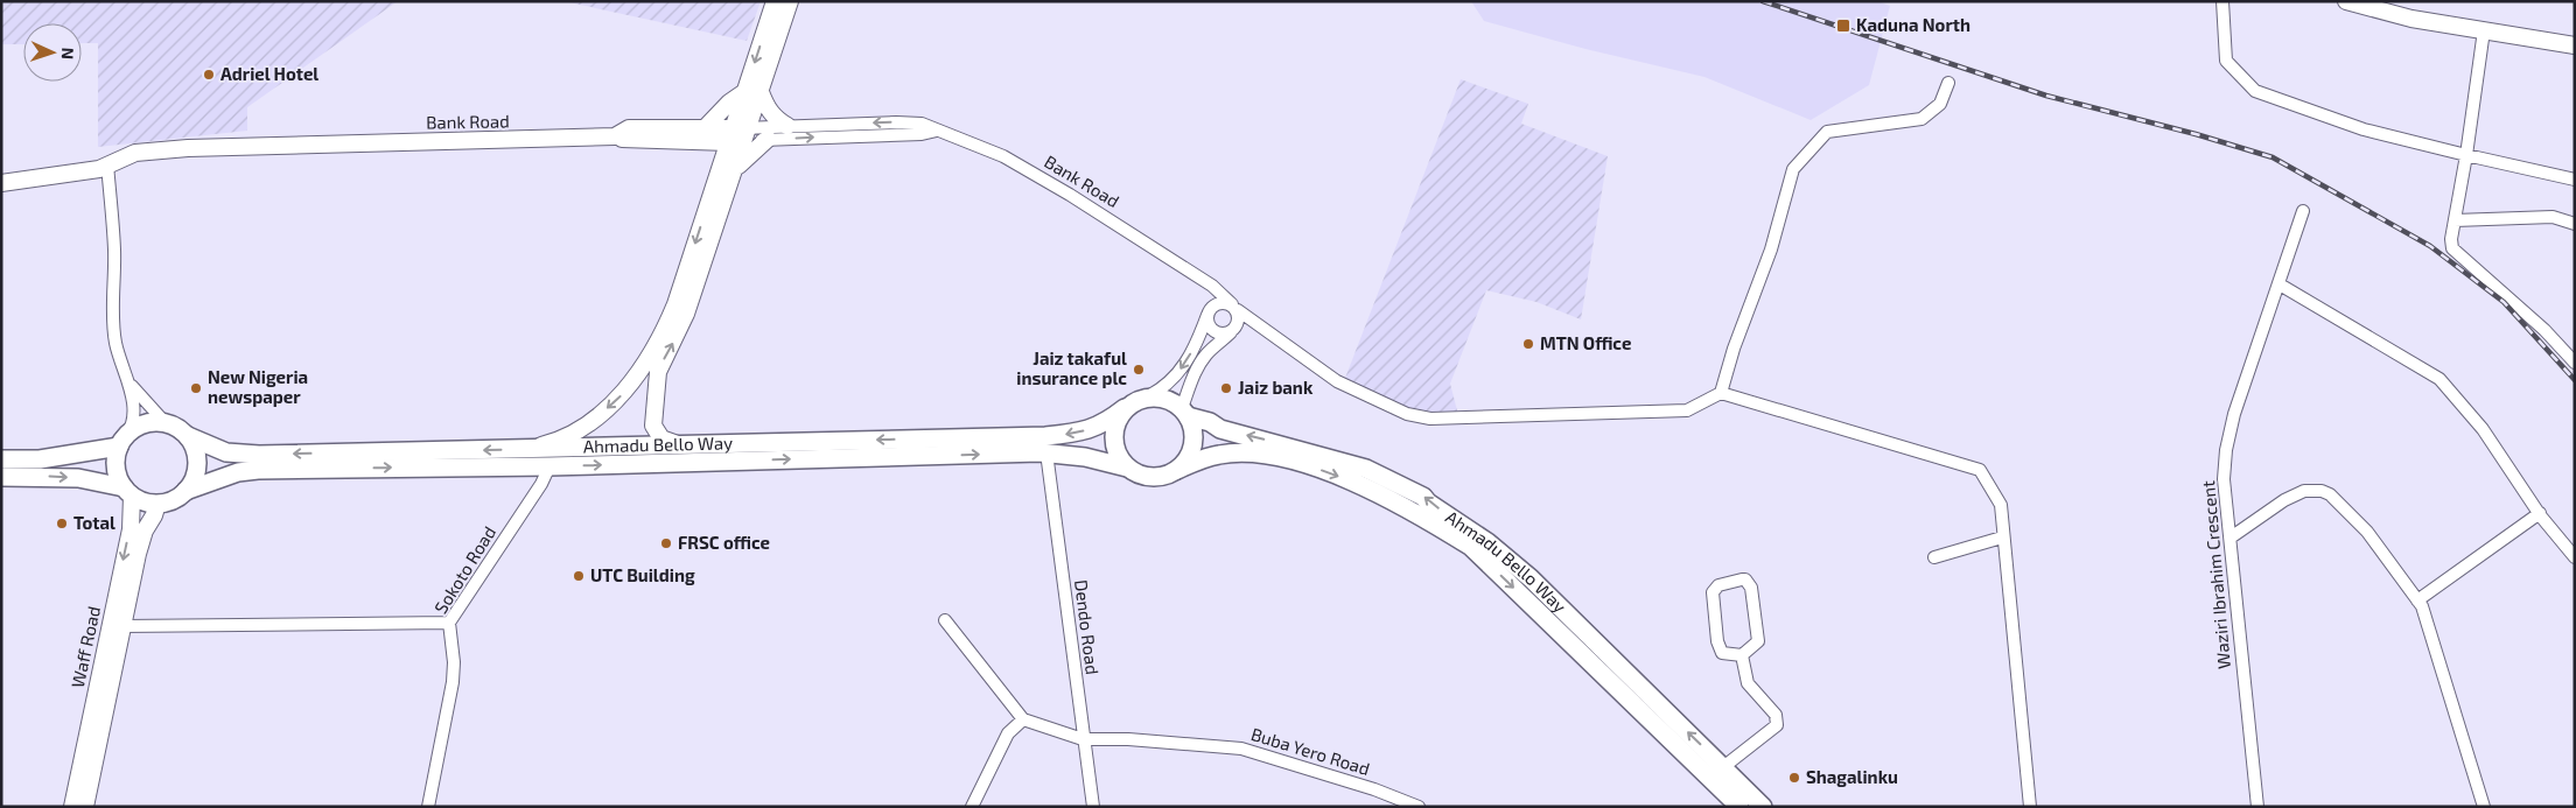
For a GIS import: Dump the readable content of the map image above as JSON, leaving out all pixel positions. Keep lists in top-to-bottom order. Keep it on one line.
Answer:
{"streets":{"main road":["Ahmadu Bello Way"],"street":["Bank Road","Sokoto Road","Waziri Ibrahim Crescent","Dendo Road","Waff Road","Buba Yero Road"]},"crossings":[["Ahmadu Bello Way","Sokoto Road"],["Ahmadu Bello Way","Dendo Road"],["Ahmadu Bello Way","Waff Road"],["Dendo Road","Buba Yero Road"]],"places":{"transit":["Kaduna North"],"other":["Adriel Hotel","MTN Office","Jaiz takaful insurance plc","New Nigeria newspaper","Jaiz bank","Total","FRSC office","UTC Building","Shagalinku"]},"north":"right"}
